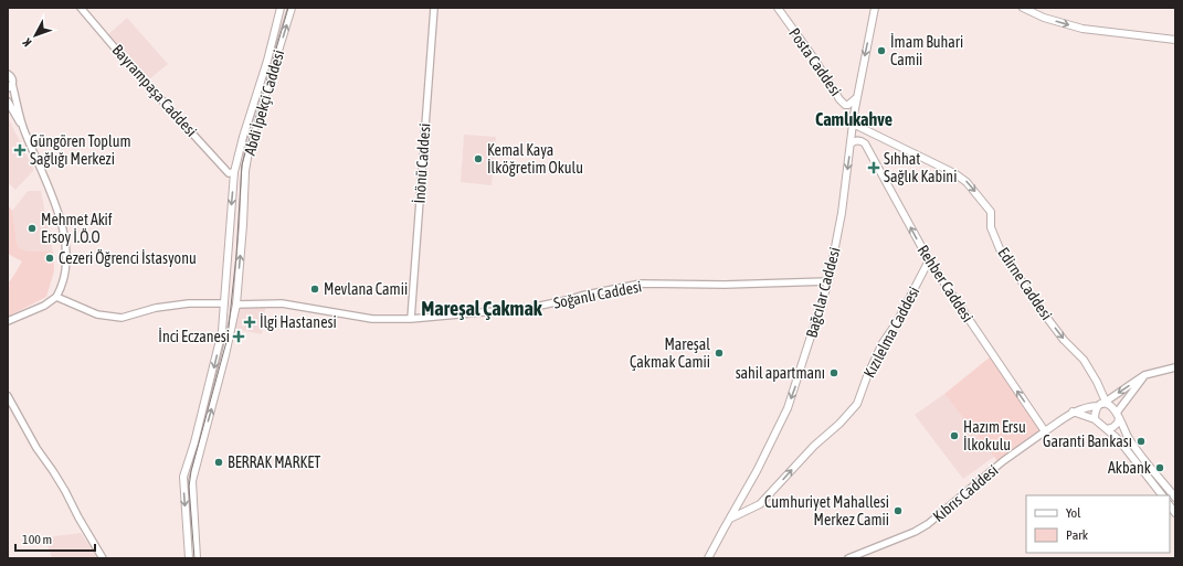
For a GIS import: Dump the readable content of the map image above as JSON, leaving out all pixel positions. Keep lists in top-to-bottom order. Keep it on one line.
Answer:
{"streets":{"main road":["Posta Caddesi","Abdi İpekçi Caddesi","Rehber Caddesi","Edirne Caddesi","Bağcılar Caddesi","Kızılelma Caddesi","Kıbrıs Caddesi"],"street":["Bayrampaşa Caddesi","İnönü Caddesi","Soğanlı Caddesi"]},"crossings":[["Posta Caddesi","Bağcılar Caddesi"],["Bayrampaşa Caddesi","Abdi İpekçi Caddesi"],["Abdi İpekçi Caddesi","Soğanlı Caddesi"],["İnönü Caddesi","Soğanlı Caddesi"],["Rehber Caddesi","Bağcılar Caddesi"],["Rehber Caddesi","Kızılelma Caddesi"],["Rehber Caddesi","Kıbrıs Caddesi"],["Edirne Caddesi","Bağcılar Caddesi"],["Bağcılar Caddesi","Soğanlı Caddesi"]],"one_way":["Rehber Caddesi","Edirne Caddesi","Bağcılar Caddesi","Kızılelma Caddesi"],"districts":["Camlıkahve","Mareşal Çakmak"],"places":{"other":["İmam Buhari Camii","Kemal Kaya İlköğretim Okulu","Mehmet Akif Ersoy İ.Ö.O","Cezeri Öğrenci İstasyonu","Mevlana Camii","Mareşal Çakmak Camii","sahil apartmanı","Hazım Ersu İlkokulu","Garanti Bankası","BERRAK MARKET","Akbank","Cumhuriyet Mahallesi Merkez Camii"],"health":["Güngören Toplum Sağlığı Merkezi","Sıhhat Sağlık Kabini","İlgi Hastanesi","İnci Eczanesi"]},"legend":["Yol","Park"],"scale_bar":"100 m","north":"bottom left"}
